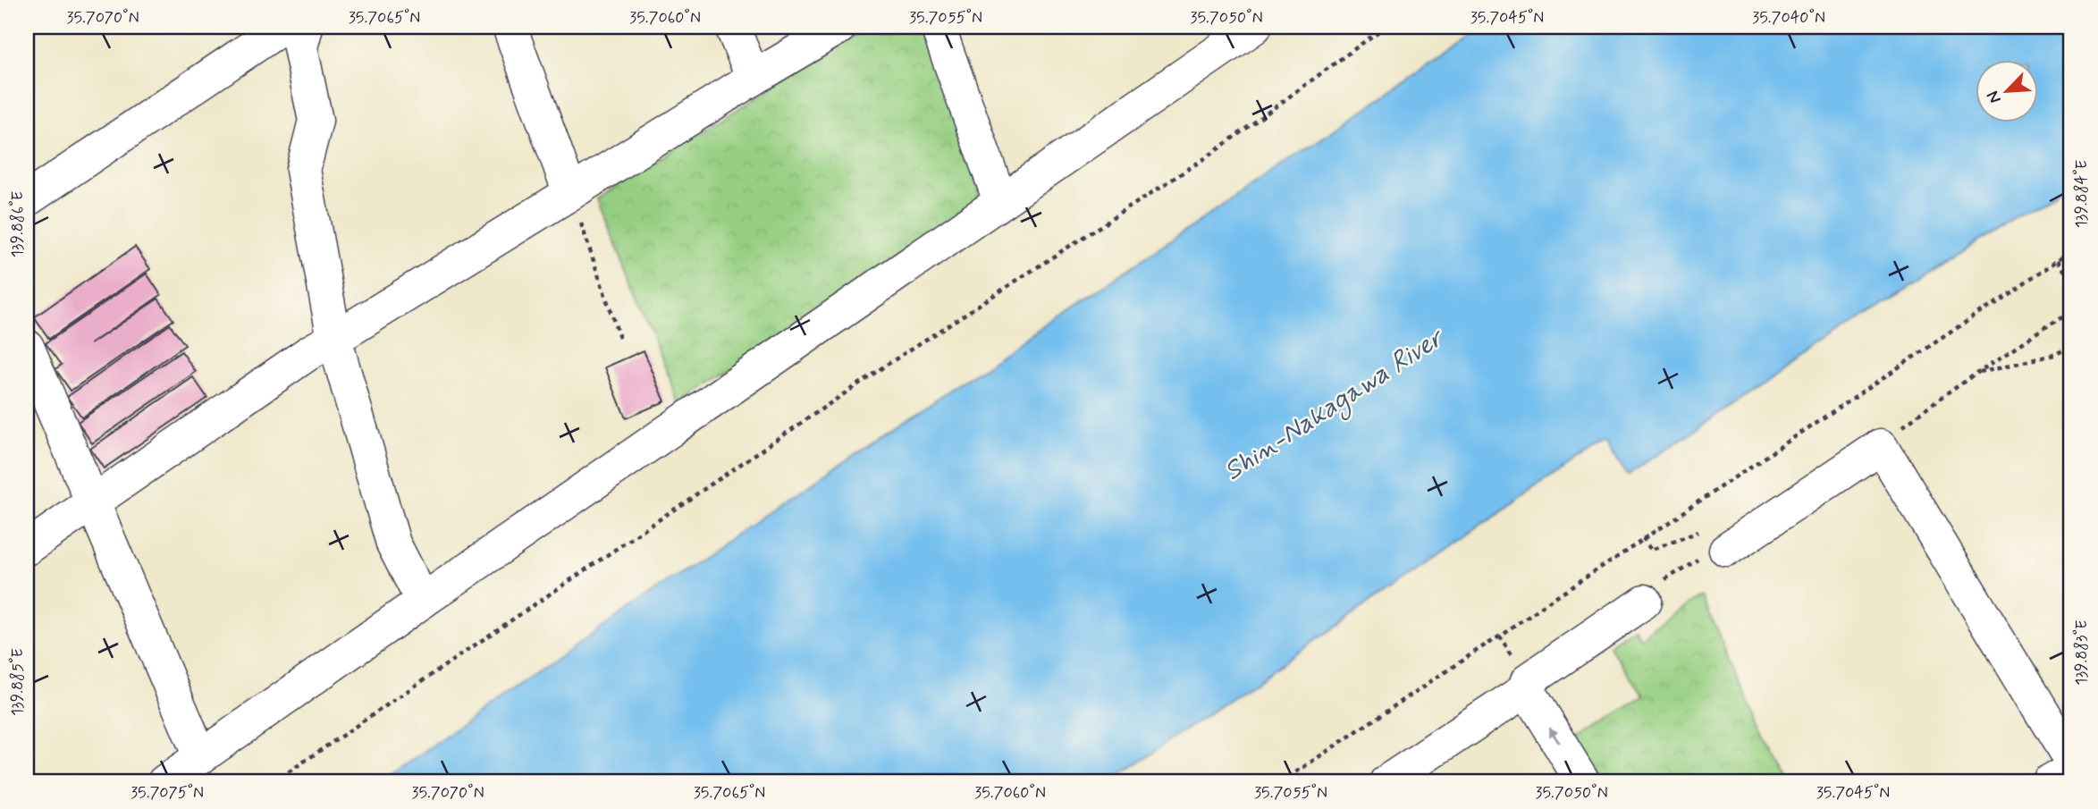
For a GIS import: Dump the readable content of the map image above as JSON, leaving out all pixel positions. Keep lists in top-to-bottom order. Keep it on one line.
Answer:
{"water":["Shin-Nakagawa River"],"north":"bottom left","coordinates":["35.7070°N","35.7065°N","35.7060°N","35.7055°N","35.7050°N","35.7045°N","35.7040°N","139.884°E","139.886°E","139.883°E","139.885°E","35.7075°N"]}
